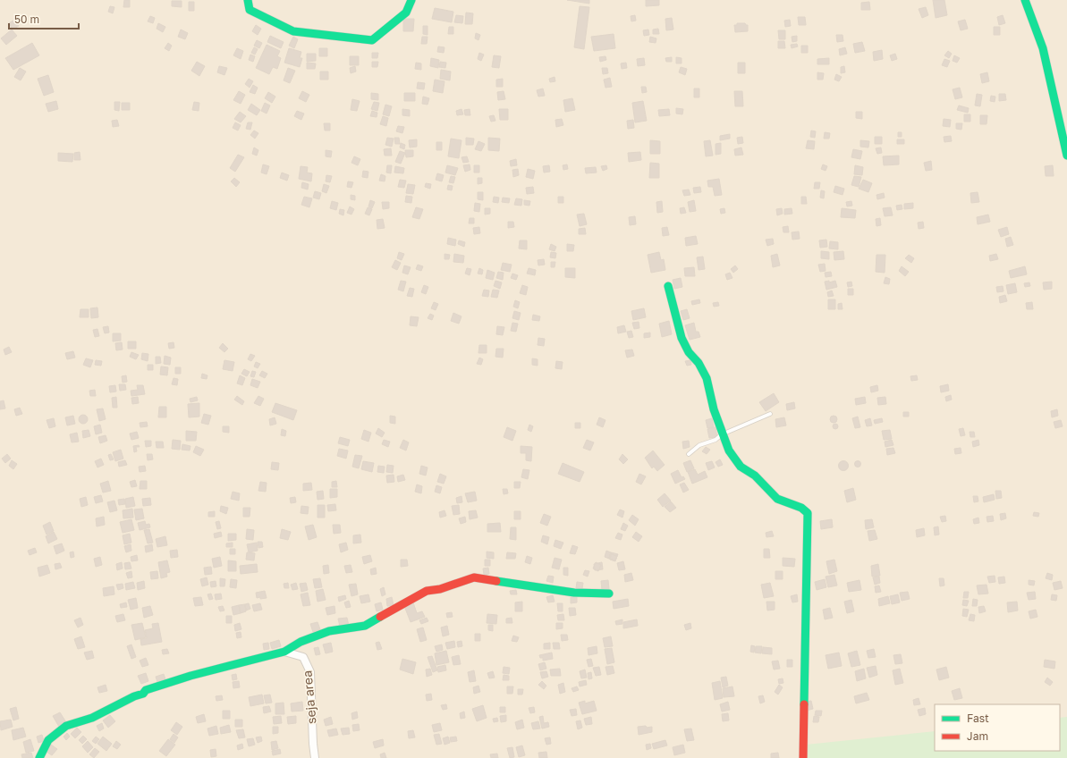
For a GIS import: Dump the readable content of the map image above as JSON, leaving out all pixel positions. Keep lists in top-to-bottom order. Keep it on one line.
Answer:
{"streets":{"street":["seja area"]},"legend":["Fast","Jam"],"scale_bar":"50 m"}
